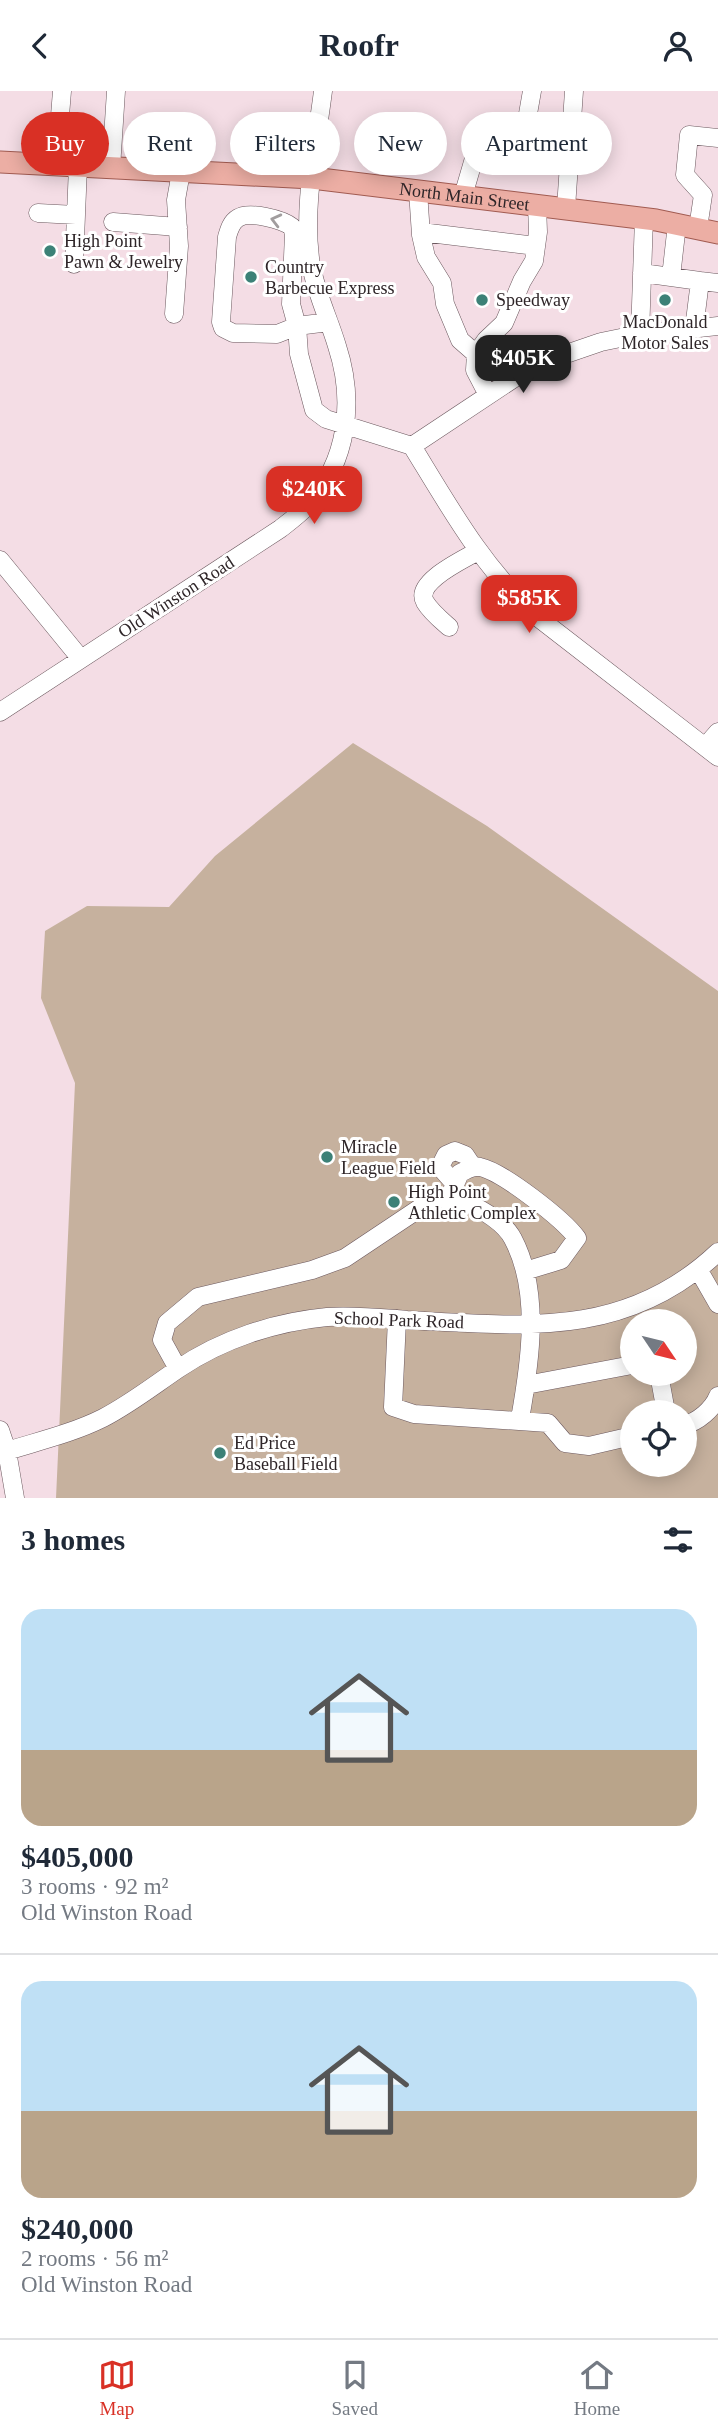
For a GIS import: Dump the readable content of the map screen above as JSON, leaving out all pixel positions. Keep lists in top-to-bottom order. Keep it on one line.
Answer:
{"streets":{"main road":["North Main Street"],"street":["Old Winston Road","School Park Road"]},"crossings":[["North Main Street","Old Winston Road"]],"places":["High Point Pawn & Jewelry","Country Barbecue Express","Speedway","MacDonald Motor Sales","Miracle League Field","High Point Athletic Complex","Ed Price Baseball Field"],"north":"bottom right","page":{"header":"Roofr","chip":["Buy","Rent","Filters","New","Apartment"],"price":["$405K","$240K","$585K"],"heading":"3 homes","list":[{"name":"$405,000","note":"3 rooms · 92 m² · Old Winston Road"},{"name":"$240,000","note":"2 rooms · 56 m² · Old Winston Road"}],"tabs":["Map","Saved","Home"]}}
